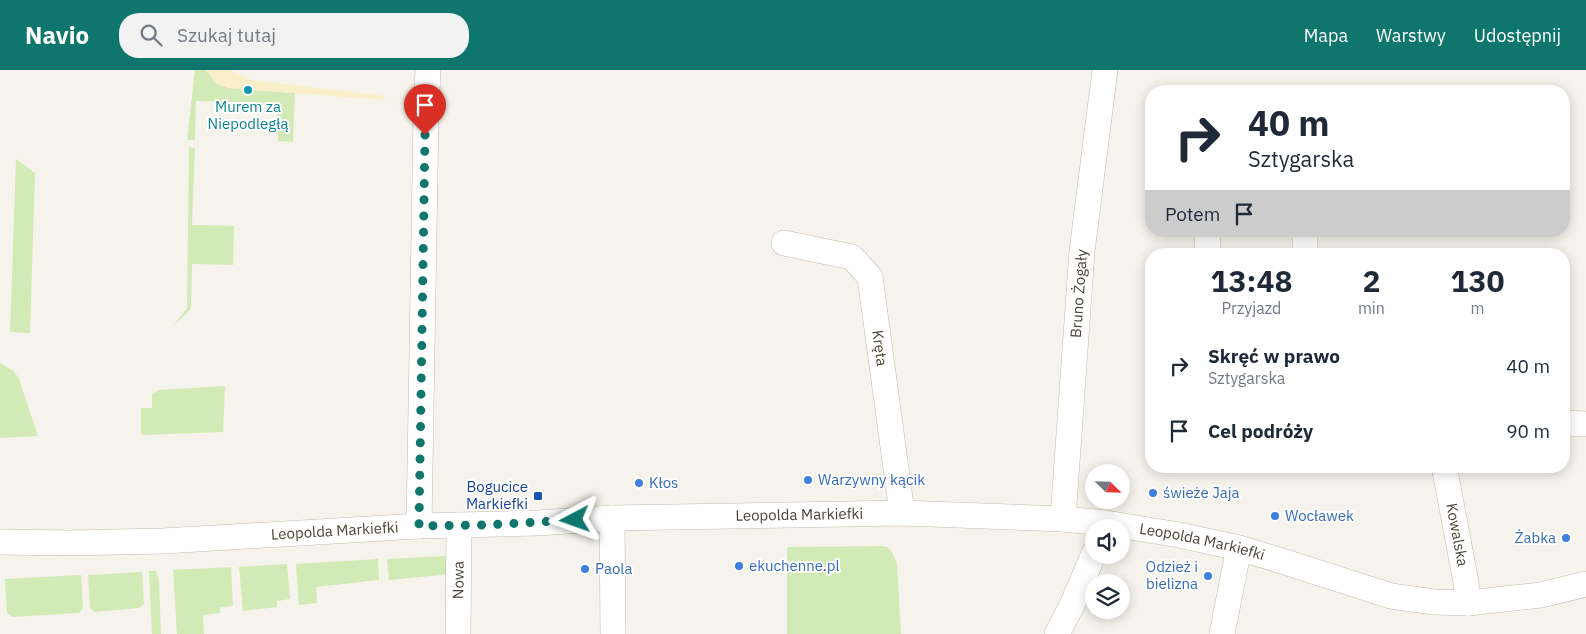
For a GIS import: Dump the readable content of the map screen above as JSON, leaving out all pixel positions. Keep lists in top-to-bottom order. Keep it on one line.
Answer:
{"streets":{"street":["Bruno Żogały","Kręta","Leopolda Markiefki","Kowalska","Nowa"]},"crossings":[["Bruno Żogały","Leopolda Markiefki"],["Kręta","Leopolda Markiefki"],["Leopolda Markiefki","Kowalska"],["Leopolda Markiefki","Nowa"]],"places":{"other":["Murem za Niepodległą","Warzywny kącik","Kłos","świeże Jaja","Wocławek","Żabka","ekuchenne.pl","Paola","Odzież i bielizna"],"transit":["Bogucice Markiefki"]},"north":"bottom right","page":{"header":"Navio","search":"Szukaj tutaj","nav":["Mapa","Warstwy","Udostępnij"],"turn":["40 m","Sztygarska"],"then":"Potem","eta":["13:48","Przyjazd","2","min","130","m"],"list":[{"name":"Skręć w prawo","note":"Sztygarska","value":"40 m"},{"name":"Cel podróży","value":"90 m"}]}}
